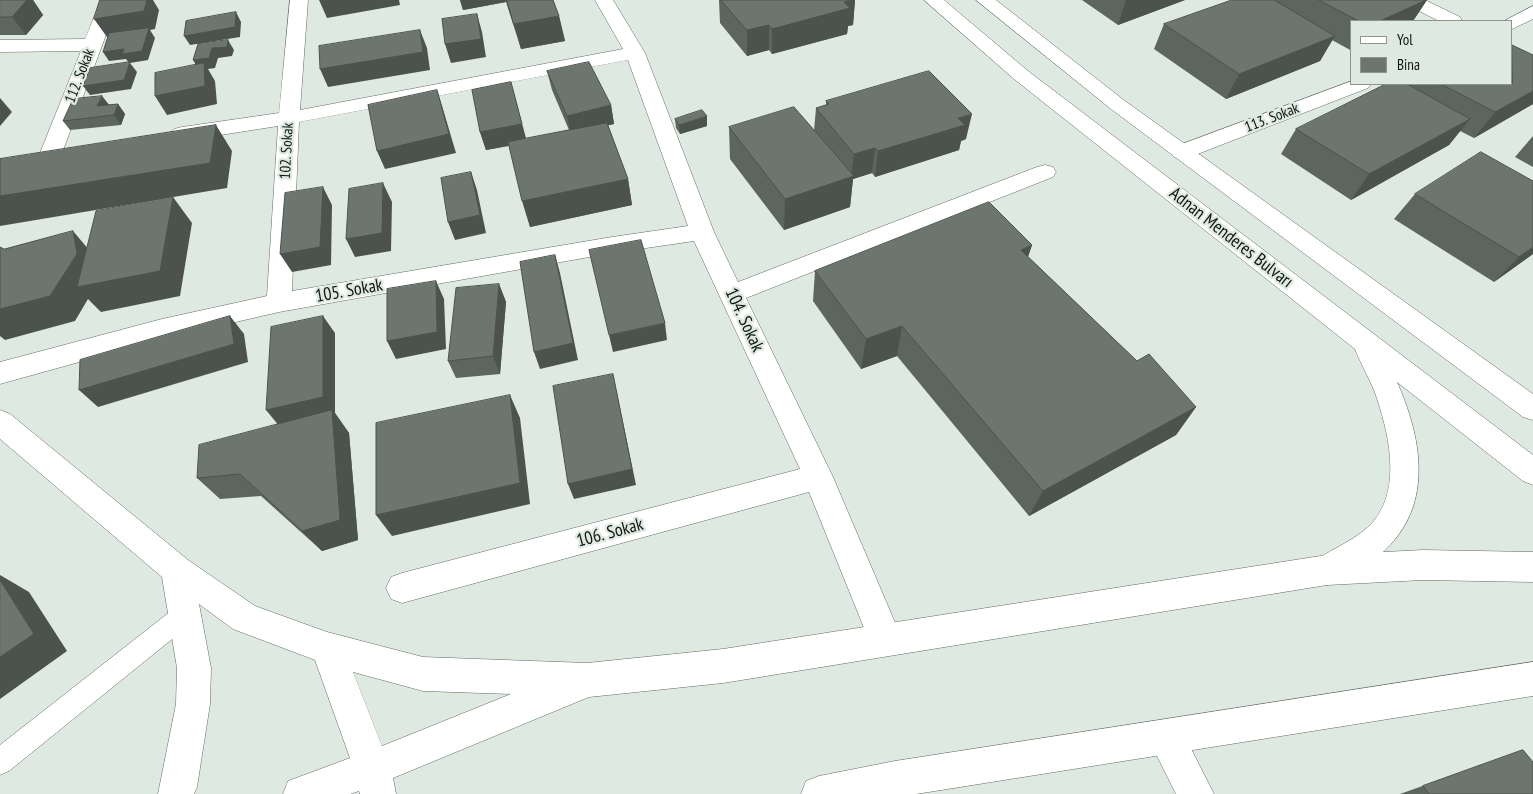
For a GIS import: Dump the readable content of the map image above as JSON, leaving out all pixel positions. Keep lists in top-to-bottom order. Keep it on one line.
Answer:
{"streets":{"street":["112. Sokak","113. Sokak","102. Sokak","Adnan Menderes Bulvarı","105. Sokak","104. Sokak","106. Sokak"]},"crossings":[["102. Sokak","105. Sokak"],["105. Sokak","104. Sokak"],["104. Sokak","106. Sokak"]],"legend":["Yol","Bina"]}
